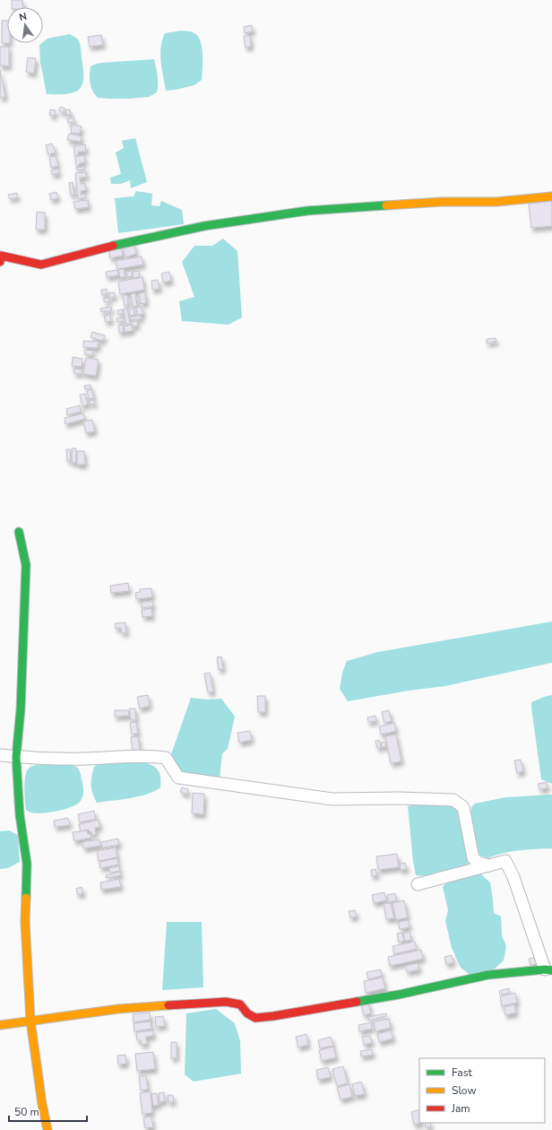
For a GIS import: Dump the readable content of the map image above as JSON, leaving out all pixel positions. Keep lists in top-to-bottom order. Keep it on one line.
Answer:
{"legend":["Fast","Slow","Jam"],"scale_bar":"50 m","north":"top"}
